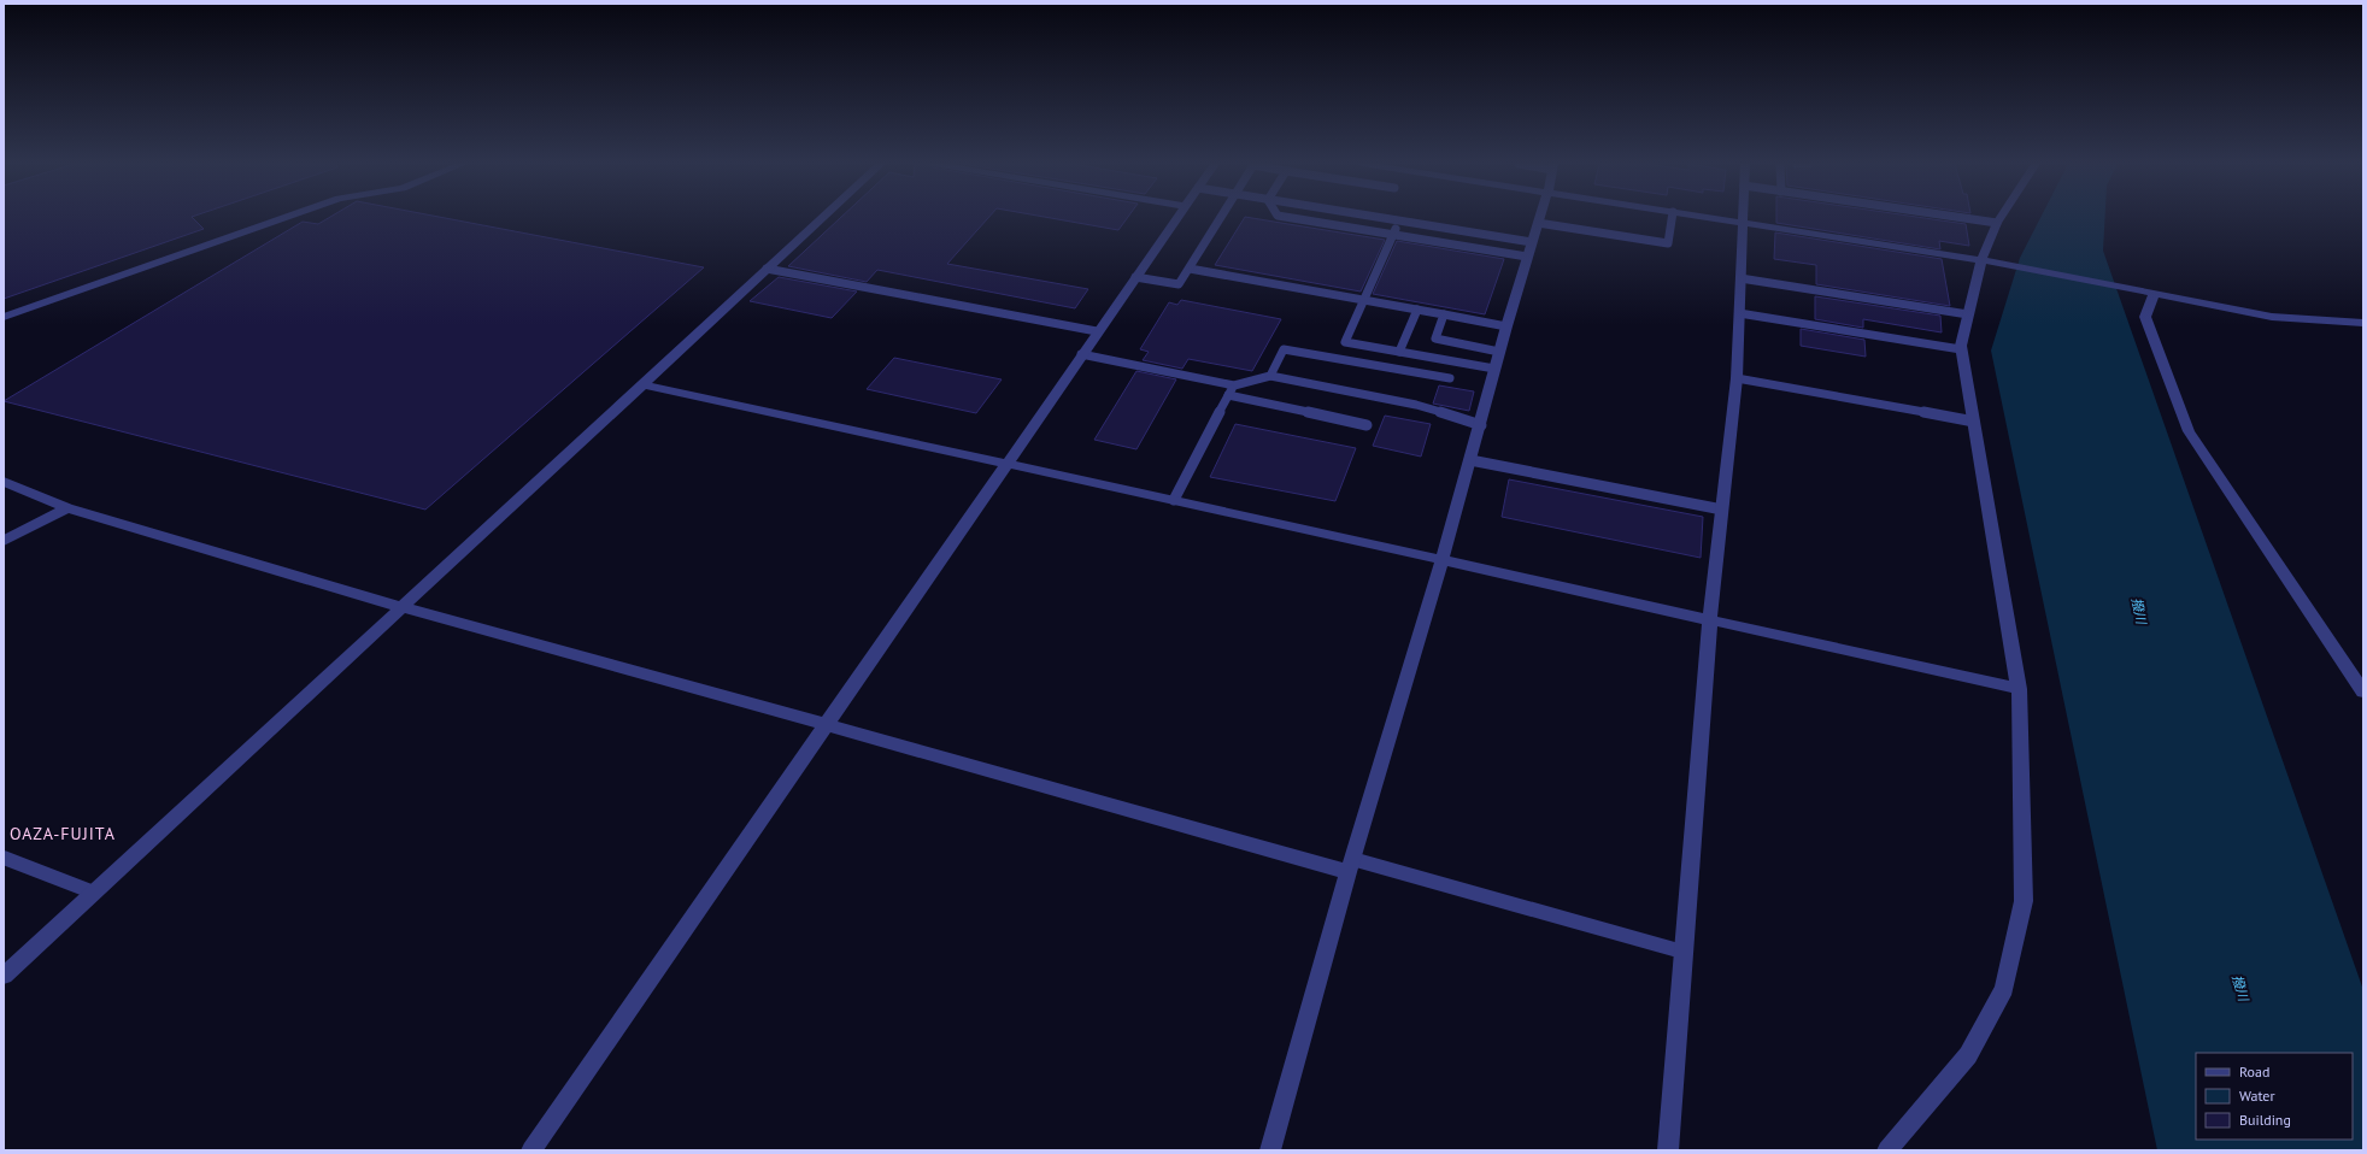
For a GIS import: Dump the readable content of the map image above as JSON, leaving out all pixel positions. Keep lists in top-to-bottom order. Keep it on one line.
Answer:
{"districts":["OAZA-FUJITA"],"water":["撥川"],"legend":["Road","Water","Building"]}
